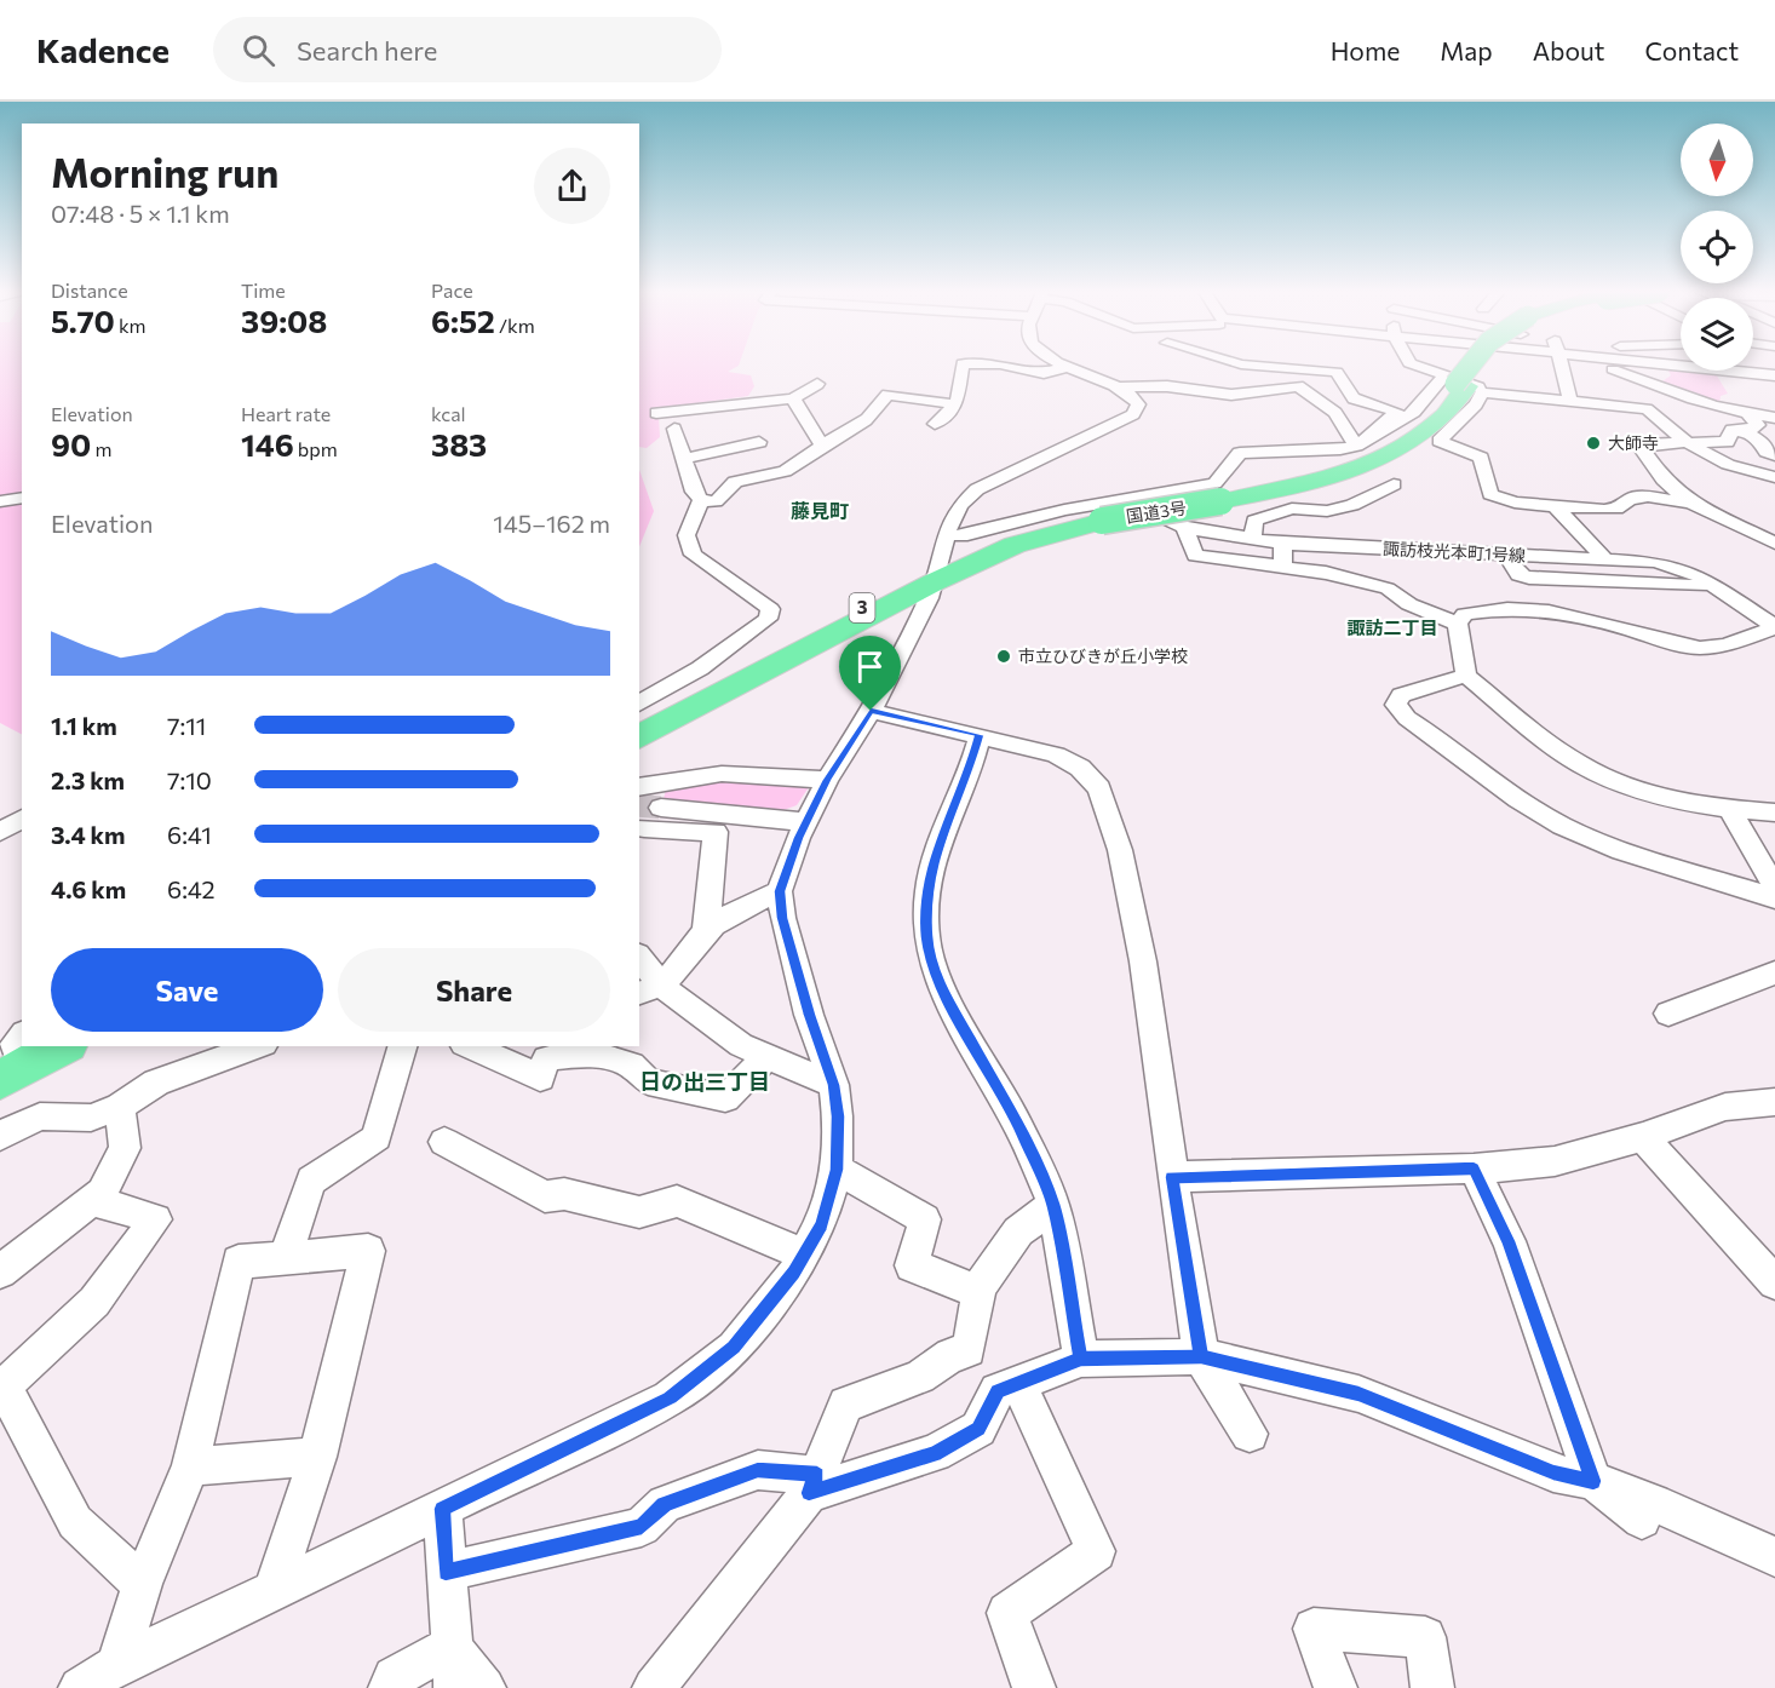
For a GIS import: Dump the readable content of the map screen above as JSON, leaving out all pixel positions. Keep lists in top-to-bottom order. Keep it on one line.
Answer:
{"streets":{"highway":["国道3号","3"],"street":["諏訪枝光本町1号線"]},"districts":["藤見町","諏訪二丁目","日の出三丁目"],"places":["大師寺","市立ひびきが丘小学校"],"north":"bottom","page":{"header":"Kadence","search":"Search here","nav":["Home","Map","About","Contact"],"heading":["Morning run","07:48 · 5 × 1.1 km"],"stats":[["Distance","5.70 km"],["Time","39:08"],["Pace","6:52 /km"],["Elevation","90 m"],["Heart rate","146 bpm"],["kcal","383"]],"chart":["Elevation","145–162 m"],"list":[{"name":"1.1 km","note":"7:11"},{"name":"2.3 km","note":"7:10"},{"name":"3.4 km","note":"6:41"},{"name":"4.6 km","note":"6:42"}],"buttons":["Save","Share"]}}
